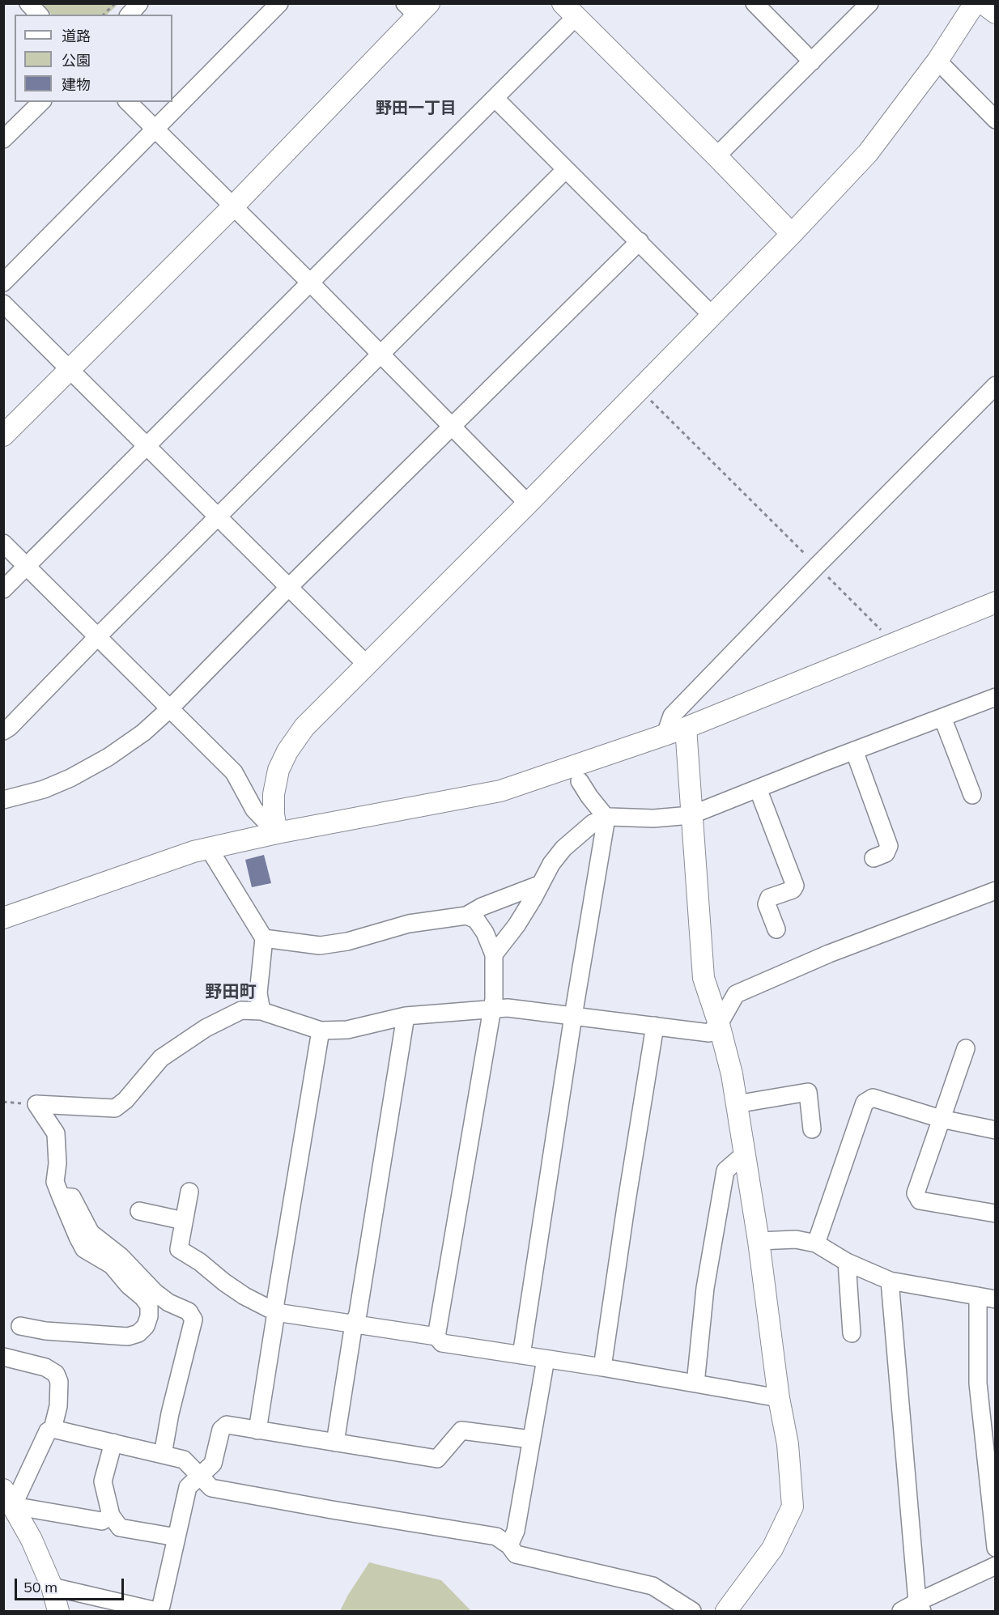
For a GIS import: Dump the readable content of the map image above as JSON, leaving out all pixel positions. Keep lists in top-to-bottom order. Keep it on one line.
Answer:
{"districts":["野田一丁目","野田町"],"legend":["道路","公園","建物"],"scale_bar":"50 m"}
